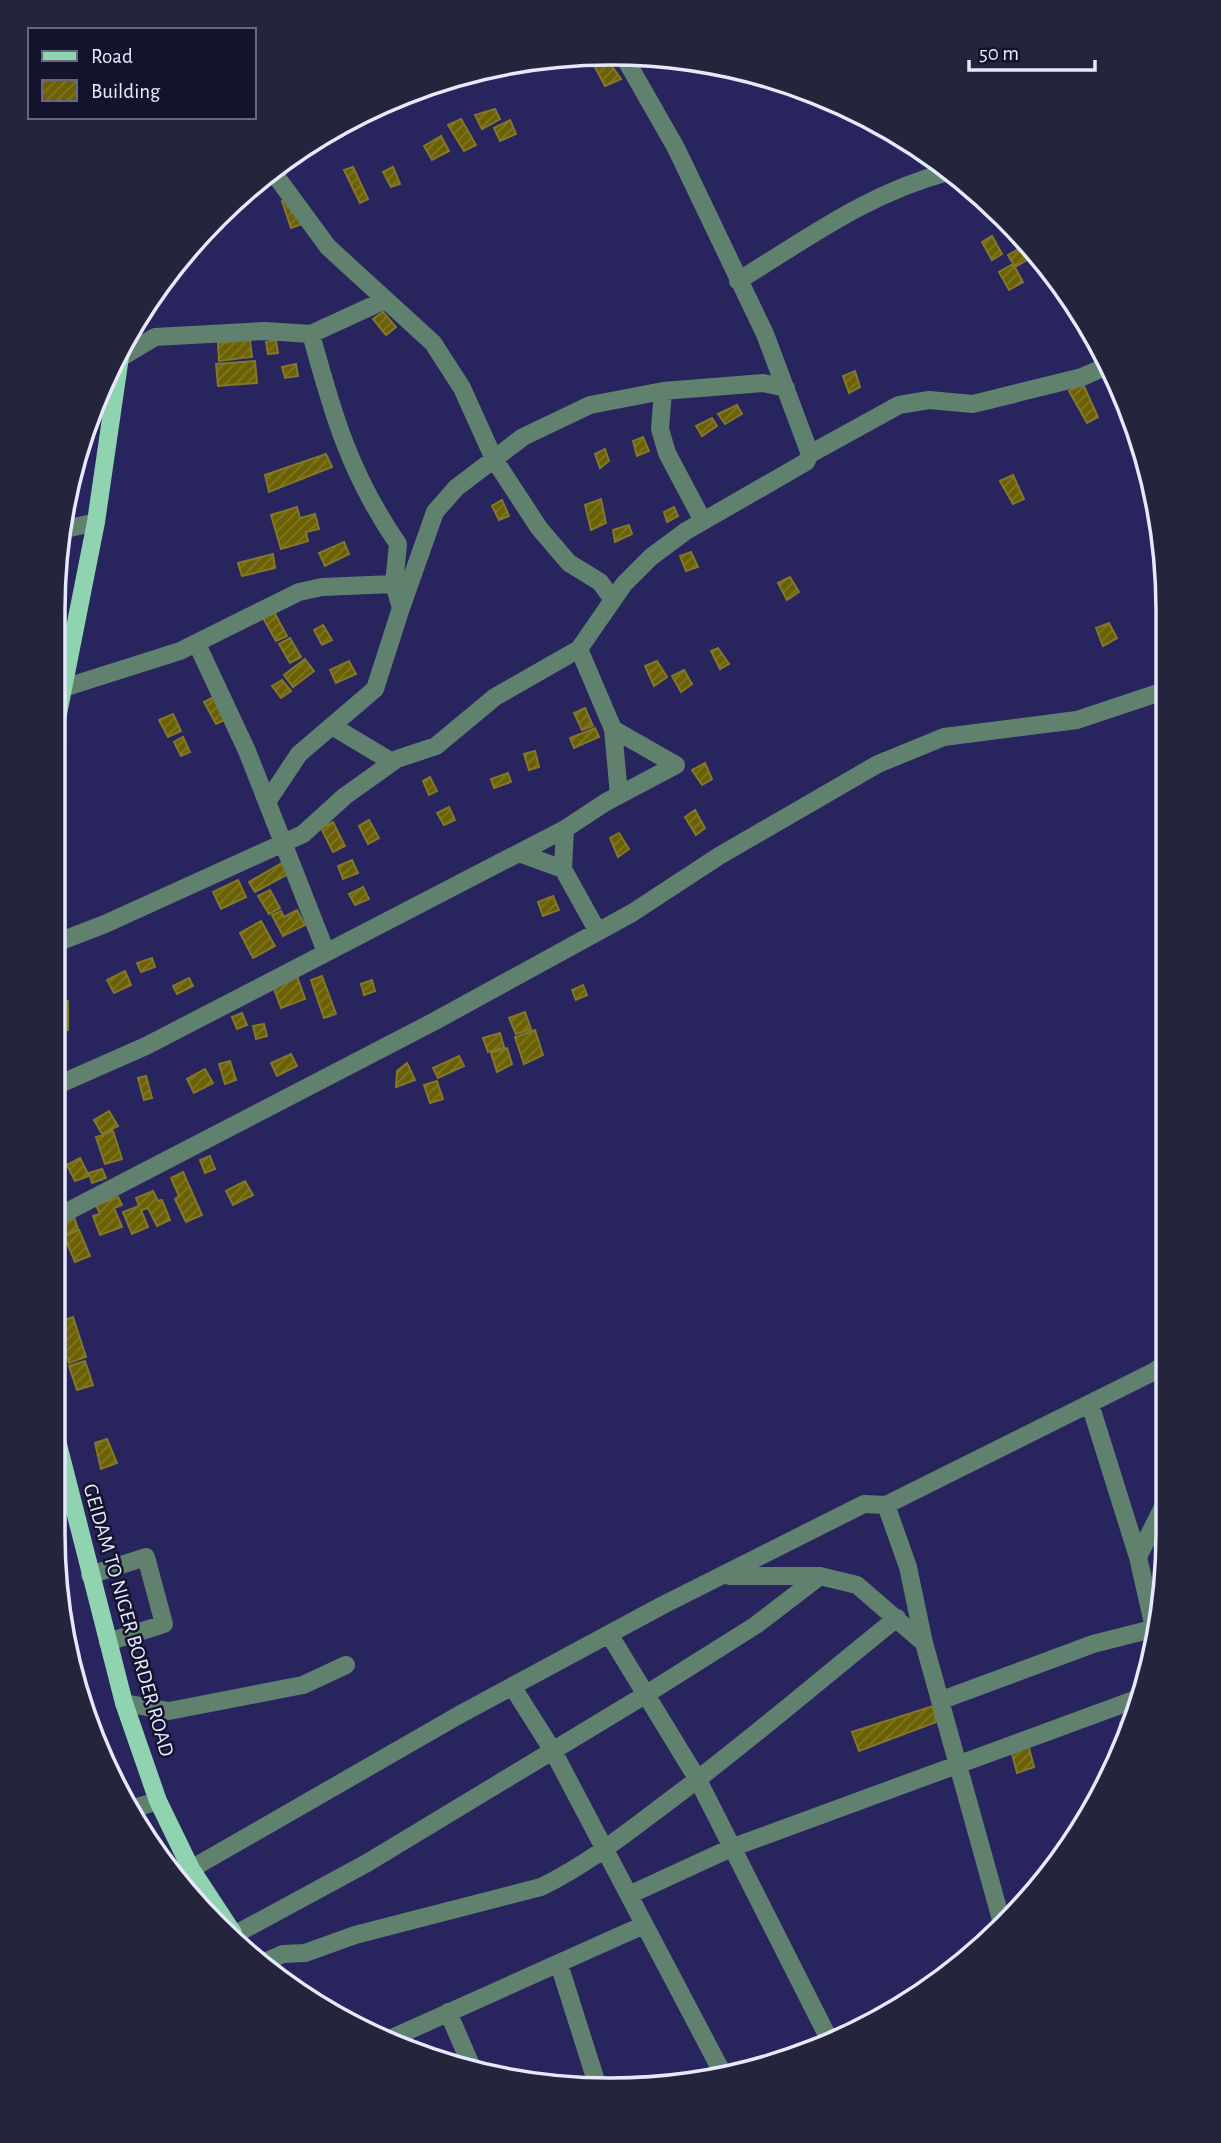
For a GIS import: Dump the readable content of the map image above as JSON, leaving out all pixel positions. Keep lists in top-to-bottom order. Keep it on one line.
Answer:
{"streets":{"main road":["GEIDAM TO NIGER BORDER ROAD"]},"legend":["Road","Building"],"scale_bar":"50 m"}
